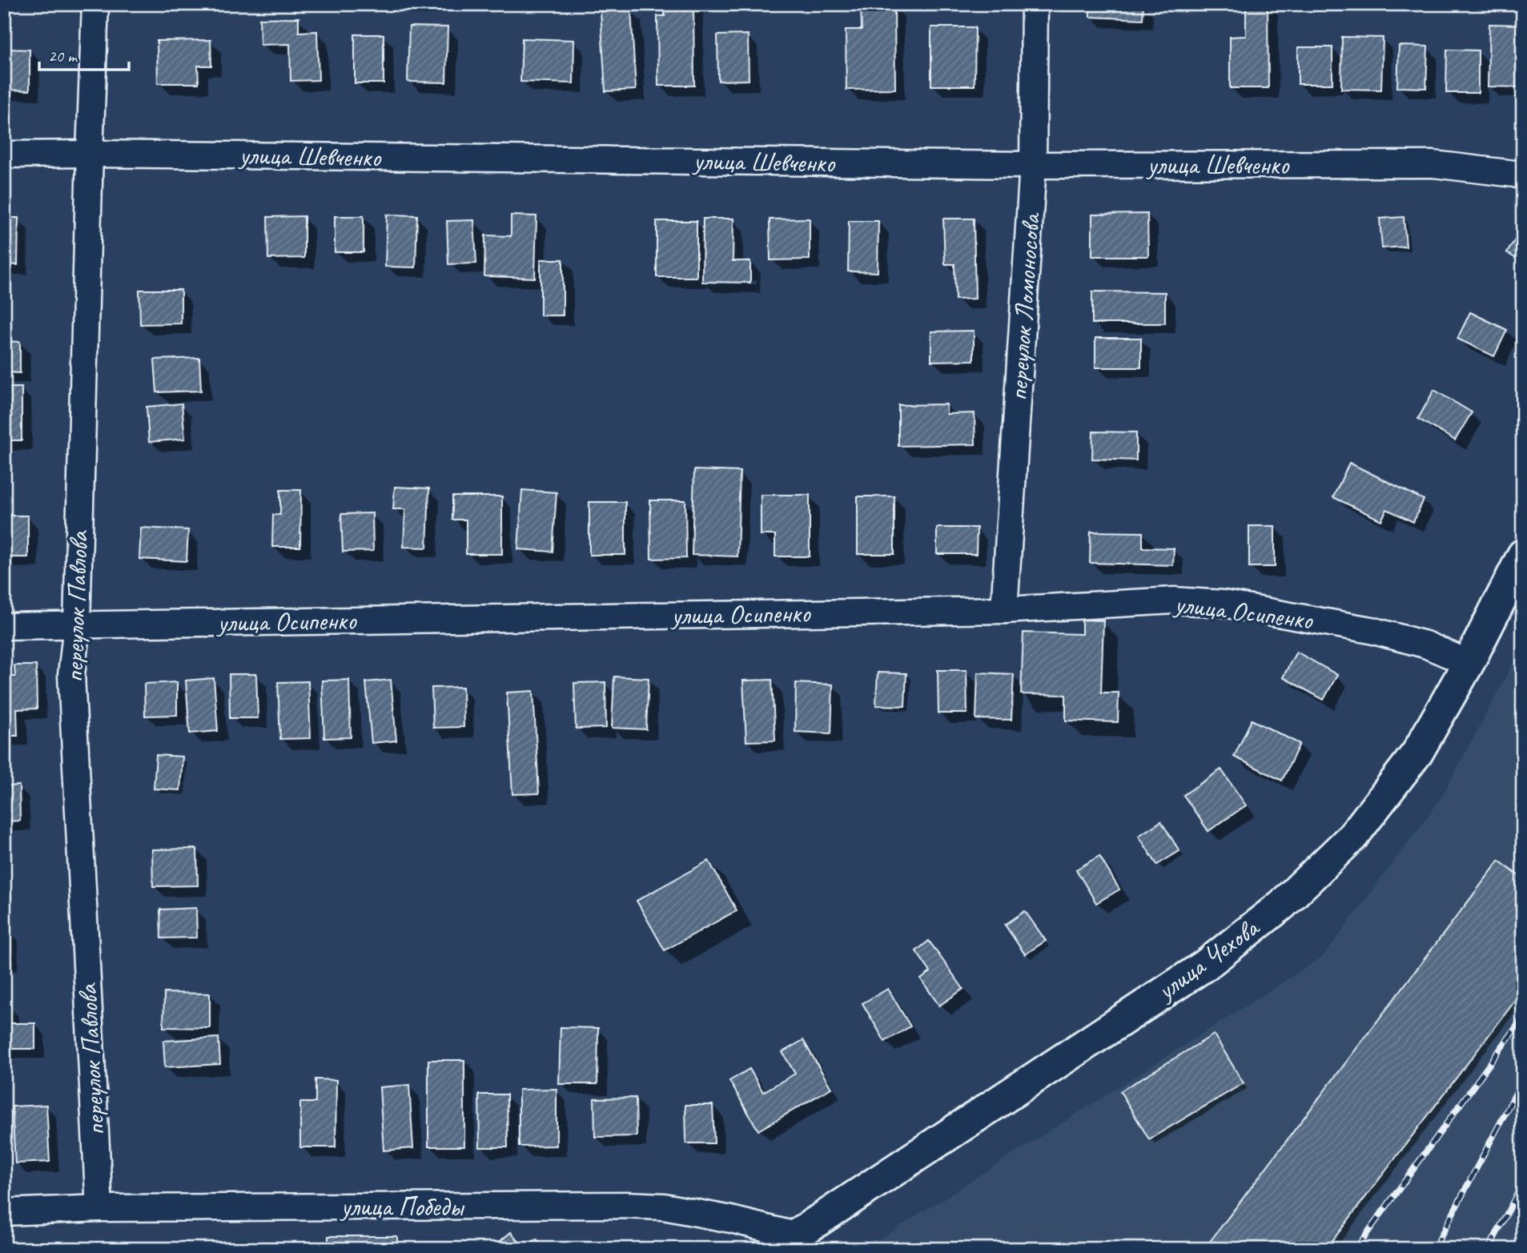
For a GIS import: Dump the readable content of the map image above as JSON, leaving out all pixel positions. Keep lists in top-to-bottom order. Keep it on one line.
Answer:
{"streets":{"main road":["улица Чехова"],"street":["улица Шевченко","переулок Ломоносова","переулок Павлова","улица Осипенко","улица Победы"]},"crossings":[["улица Шевченко","переулок Ломоносова"],["улица Шевченко","переулок Павлова"],["переулок Ломоносова","улица Осипенко"],["переулок Павлова","улица Осипенко"],["переулок Павлова","улица Победы"],["улица Осипенко","улица Чехова"],["улица Чехова","улица Победы"]],"scale_bar":"20 m"}
